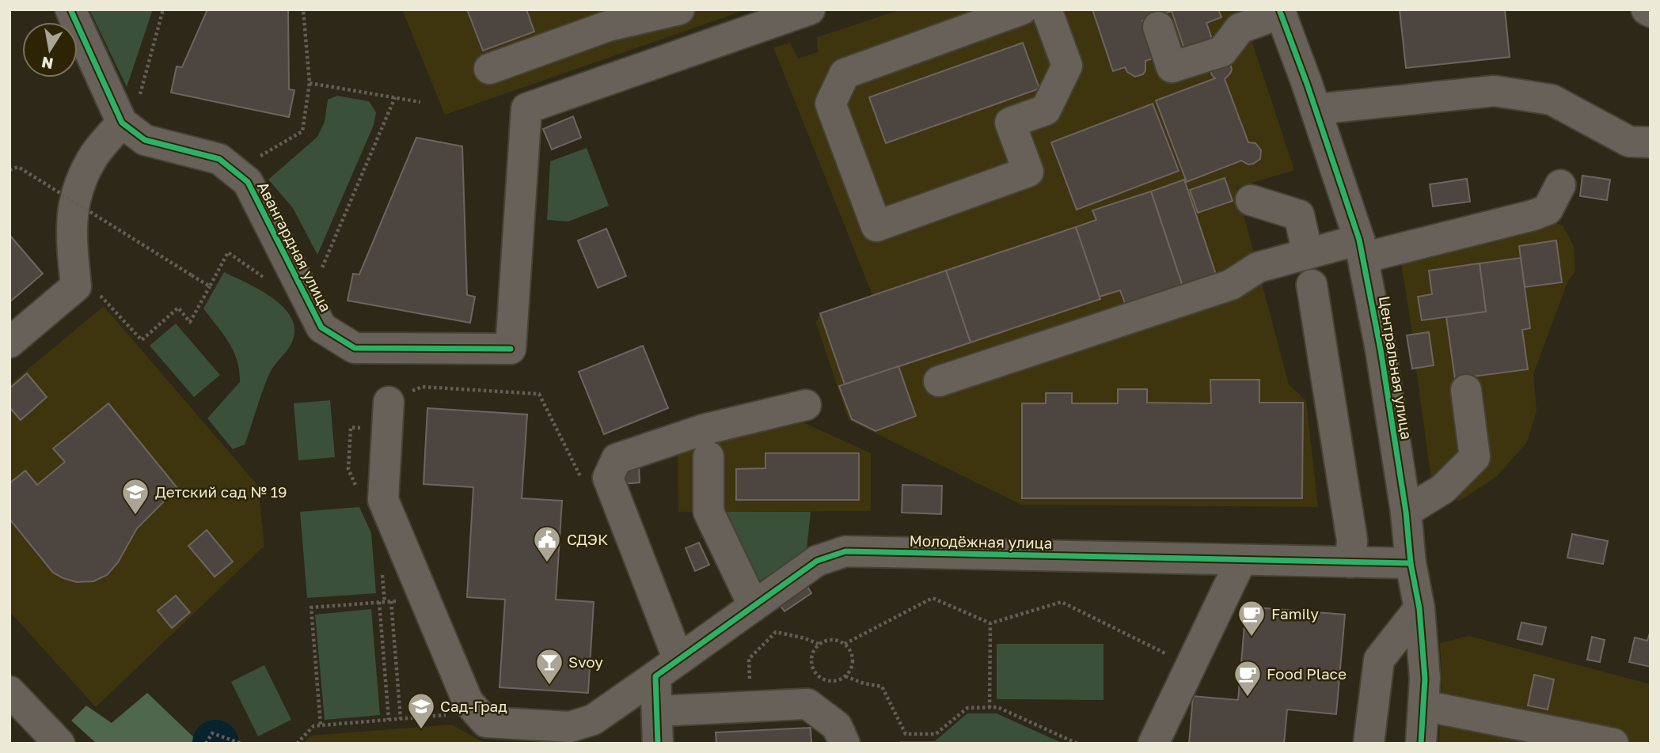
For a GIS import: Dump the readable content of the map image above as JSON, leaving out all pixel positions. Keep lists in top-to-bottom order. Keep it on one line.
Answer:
{"streets":{"street":["Авангардная улица","Центральная улица","Молодёжная улица"]},"crossings":[["Центральная улица","Молодёжная улица"]],"places":{"school or university":["Детский сад № 19","Сад-Град"],"public building":["СДЭК"],"cafe":["Family","Food Place"],"bar":["Svoy"]},"north":"bottom"}
